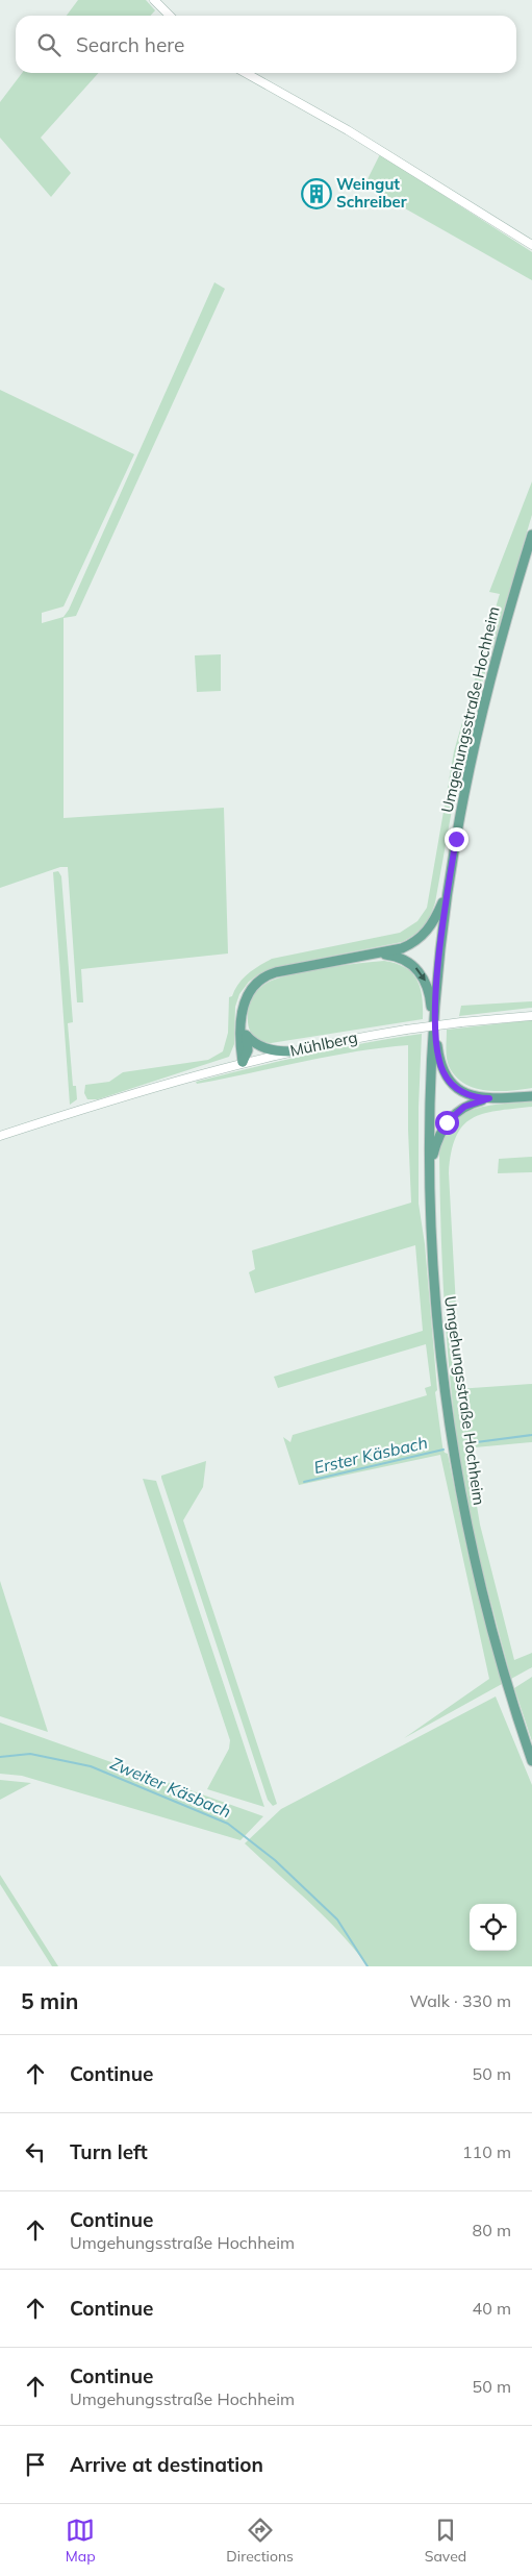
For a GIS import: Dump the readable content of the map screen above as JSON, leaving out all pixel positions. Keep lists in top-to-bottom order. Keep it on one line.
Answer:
{"streets":{"main road":["Umgehungsstraße Hochheim","Mühlberg"]},"water":["Erster Käsbach","Zweiter Käsbach"],"places":{"building":["Weingut Schreiber"]},"page":{"search":"Search here","heading":["5 min","Walk · 330 m"],"list":[["Continue","50 m"],["Turn left","110 m"],["Continue","Umgehungsstraße Hochheim","80 m"],["Continue","40 m"],["Continue","Umgehungsstraße Hochheim","50 m"],"Arrive at destination"],"nav":["Map","Directions","Saved"]}}
